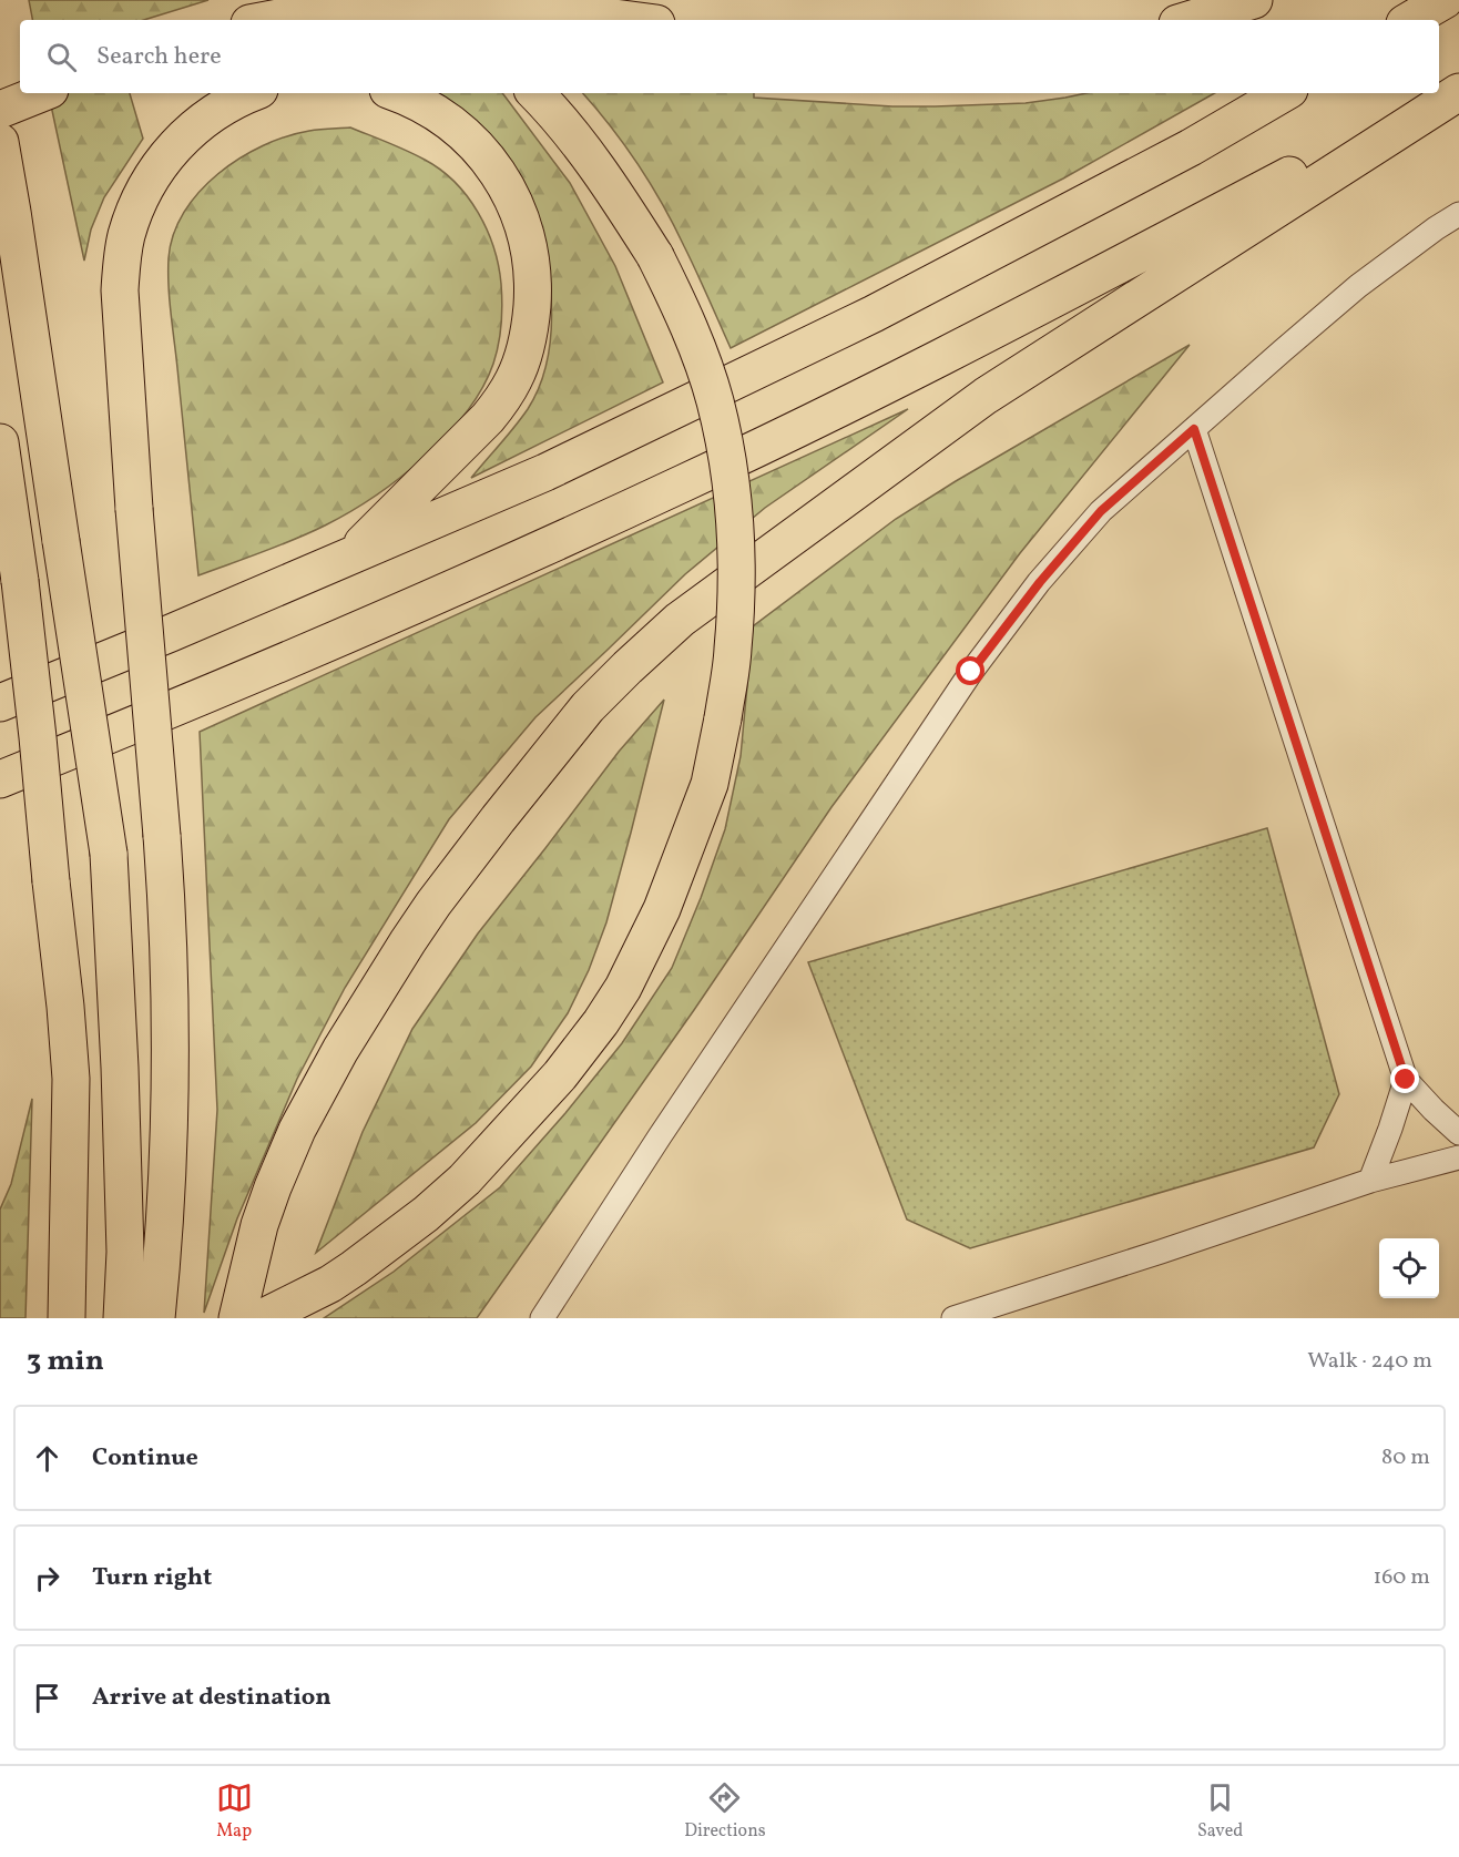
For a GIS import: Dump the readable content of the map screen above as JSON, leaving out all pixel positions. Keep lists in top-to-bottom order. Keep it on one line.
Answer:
{"page":{"search":"Search here","heading":["3 min","Walk · 240 m"],"list":[["Continue","80 m"],["Turn right","160 m"],"Arrive at destination"],"nav":["Map","Directions","Saved"]}}
